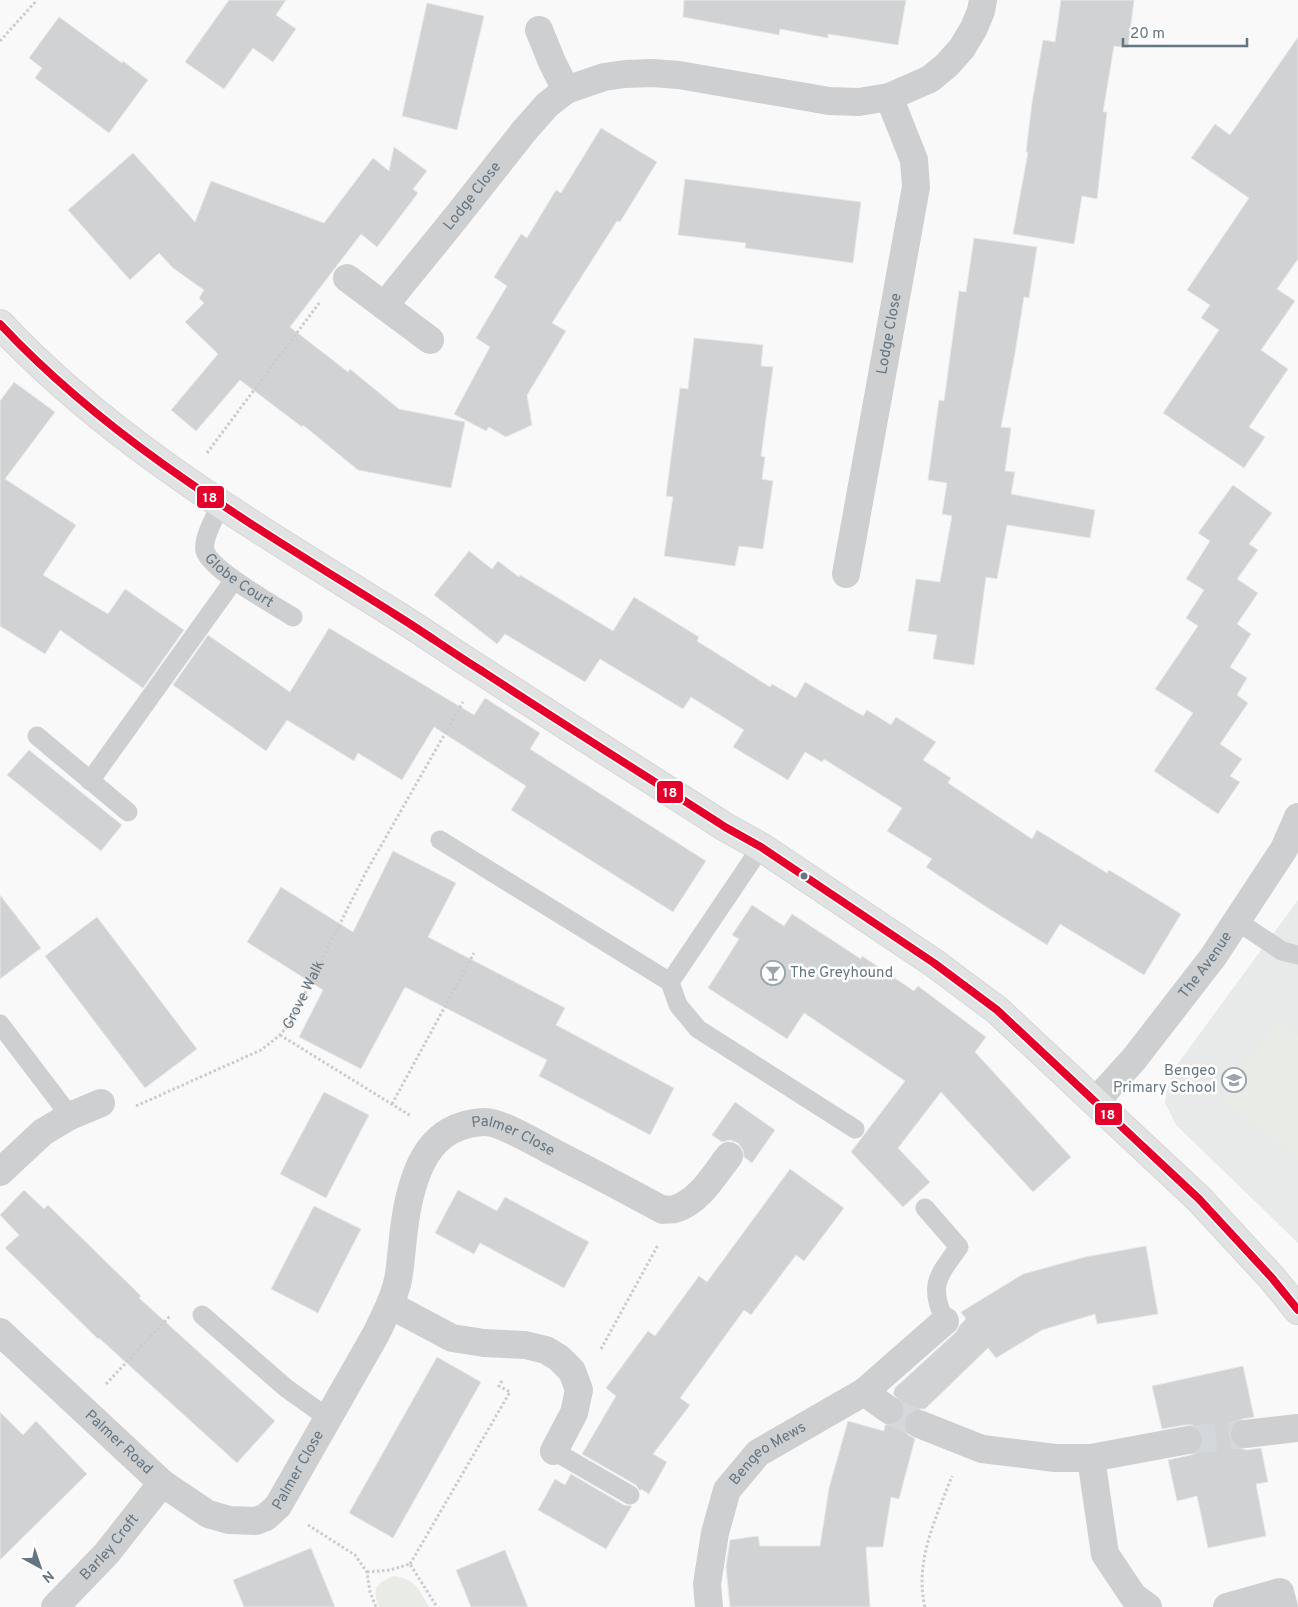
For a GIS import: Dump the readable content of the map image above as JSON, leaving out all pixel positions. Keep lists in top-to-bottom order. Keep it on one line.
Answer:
{"streets":{"street":["Lodge Close","The Avenue","Palmer Close","Palmer Road","Bengeo Mews","Barley Croft"],"lane":["Globe Court"],"path":["Grove Walk"]},"crossings":[["Palmer Close","Palmer Road"],["Palmer Road","Barley Croft"]],"places":{"bar":["The Greyhound"],"school or university":["Bengeo Primary School"]},"lines":["transit line 18"],"scale_bar":"20 m","north":"bottom right"}
